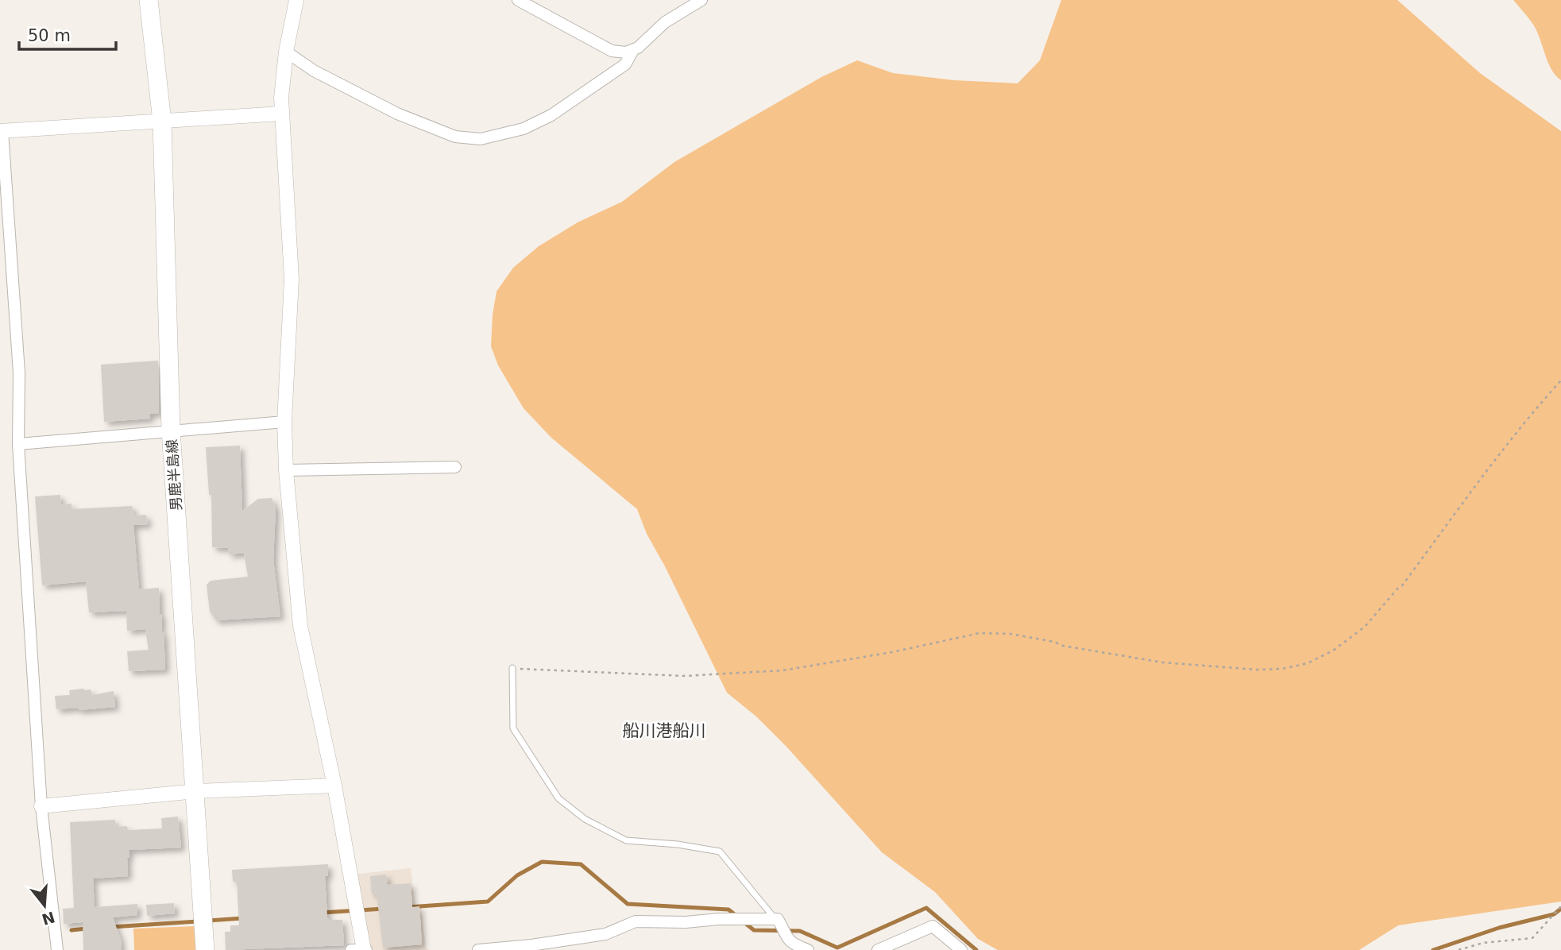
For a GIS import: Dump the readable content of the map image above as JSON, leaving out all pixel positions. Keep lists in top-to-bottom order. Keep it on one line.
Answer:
{"streets":{"main road":["男鹿半島線"]},"districts":["船川港船川"],"scale_bar":"50 m","north":"bottom"}
